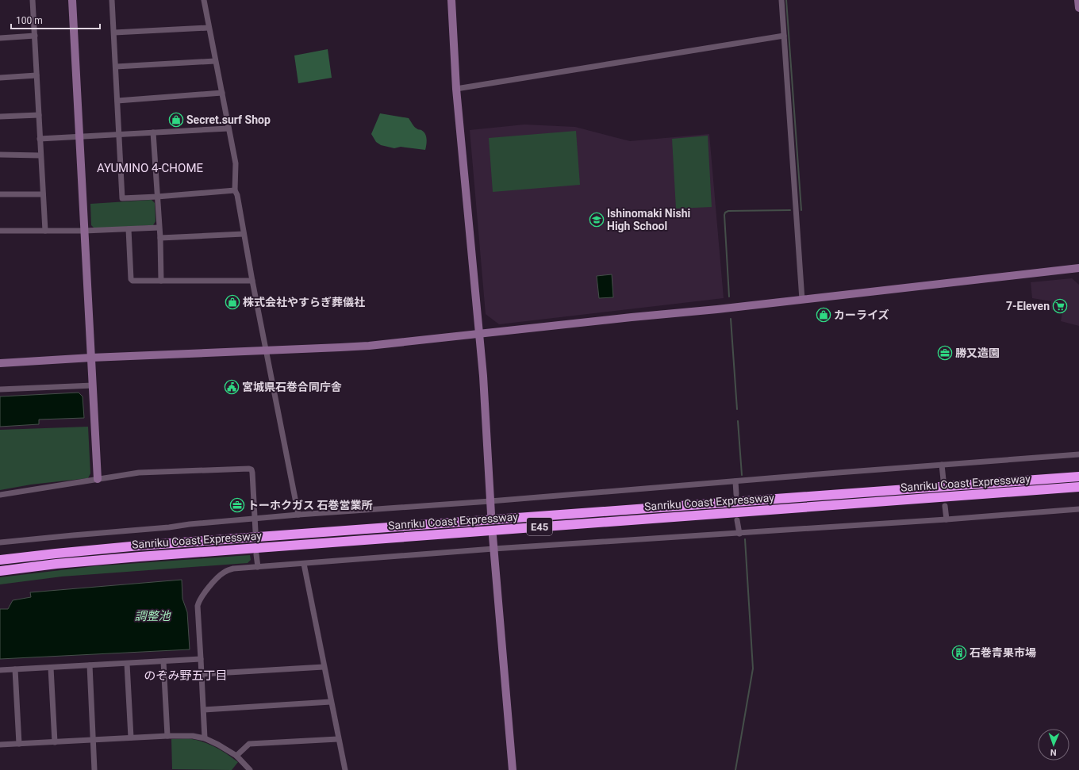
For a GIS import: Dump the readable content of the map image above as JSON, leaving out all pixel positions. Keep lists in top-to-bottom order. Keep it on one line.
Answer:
{"streets":{"highway":["Sanriku Coast Expressway","E45"]},"districts":["AYUMINO 4-CHOME","のぞみ野五丁目"],"water":["調整池"],"places":{"shop":["Secret.surf Shop","株式会社やすらぎ葬儀社","カーライズ"],"school or university":["Ishinomaki Nishi High School"],"supermarket":["7-Eleven"],"office":["勝又造園","トーホクガス 石巻営業所"],"public building":["宮城県石巻合同庁舎"],"building":["石巻青果市場"]},"scale_bar":"100 m","north":"bottom"}
